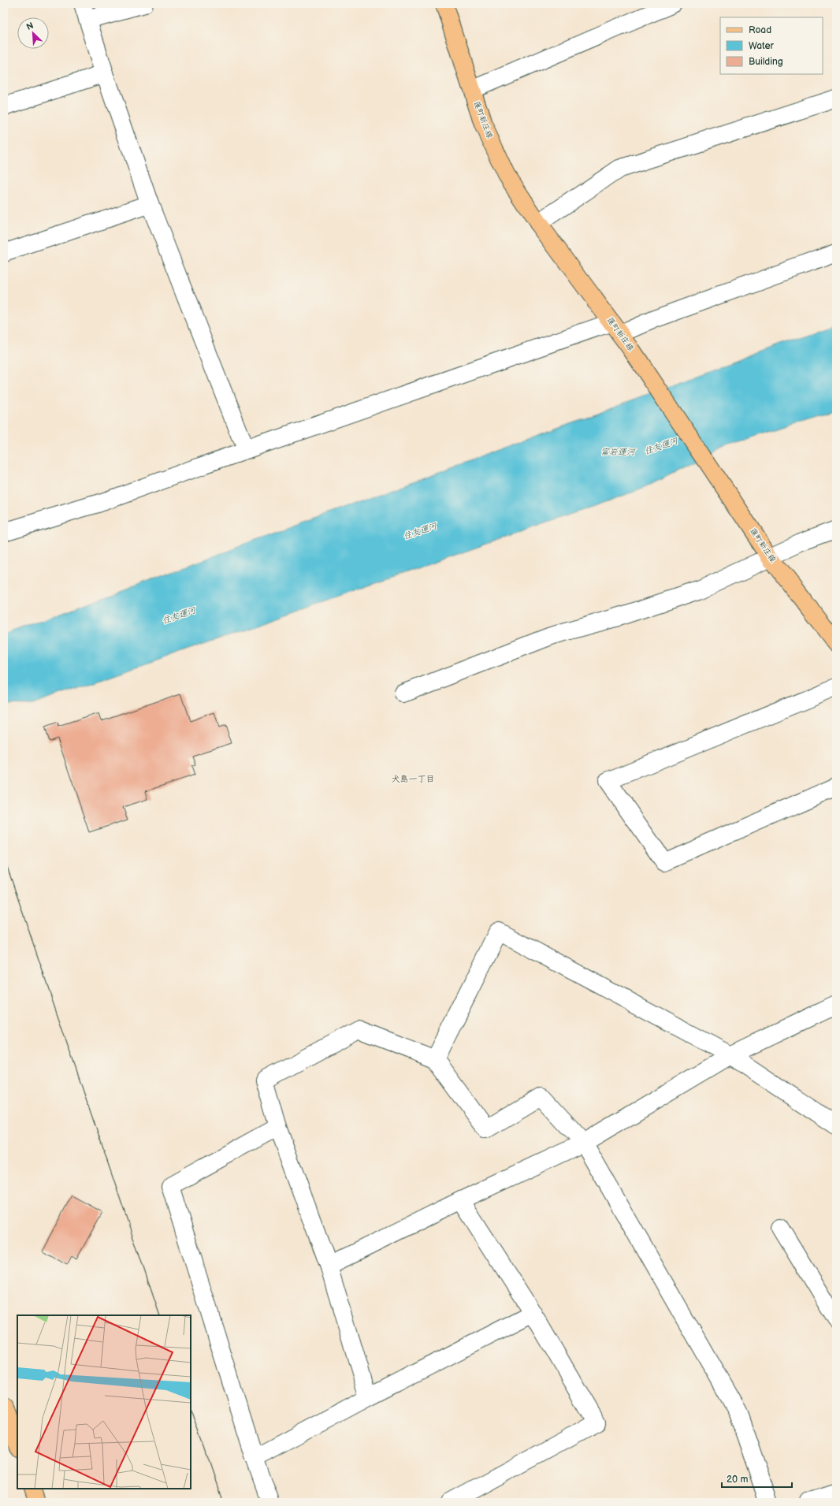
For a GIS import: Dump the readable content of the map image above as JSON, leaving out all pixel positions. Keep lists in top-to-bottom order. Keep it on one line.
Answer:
{"streets":{"main road":["蓮町新庄線"]},"districts":["犬島一丁目"],"water":["住友運河","富岩運河"],"legend":["Road","Water","Building"],"scale_bar":"20 m","north":"top left"}
